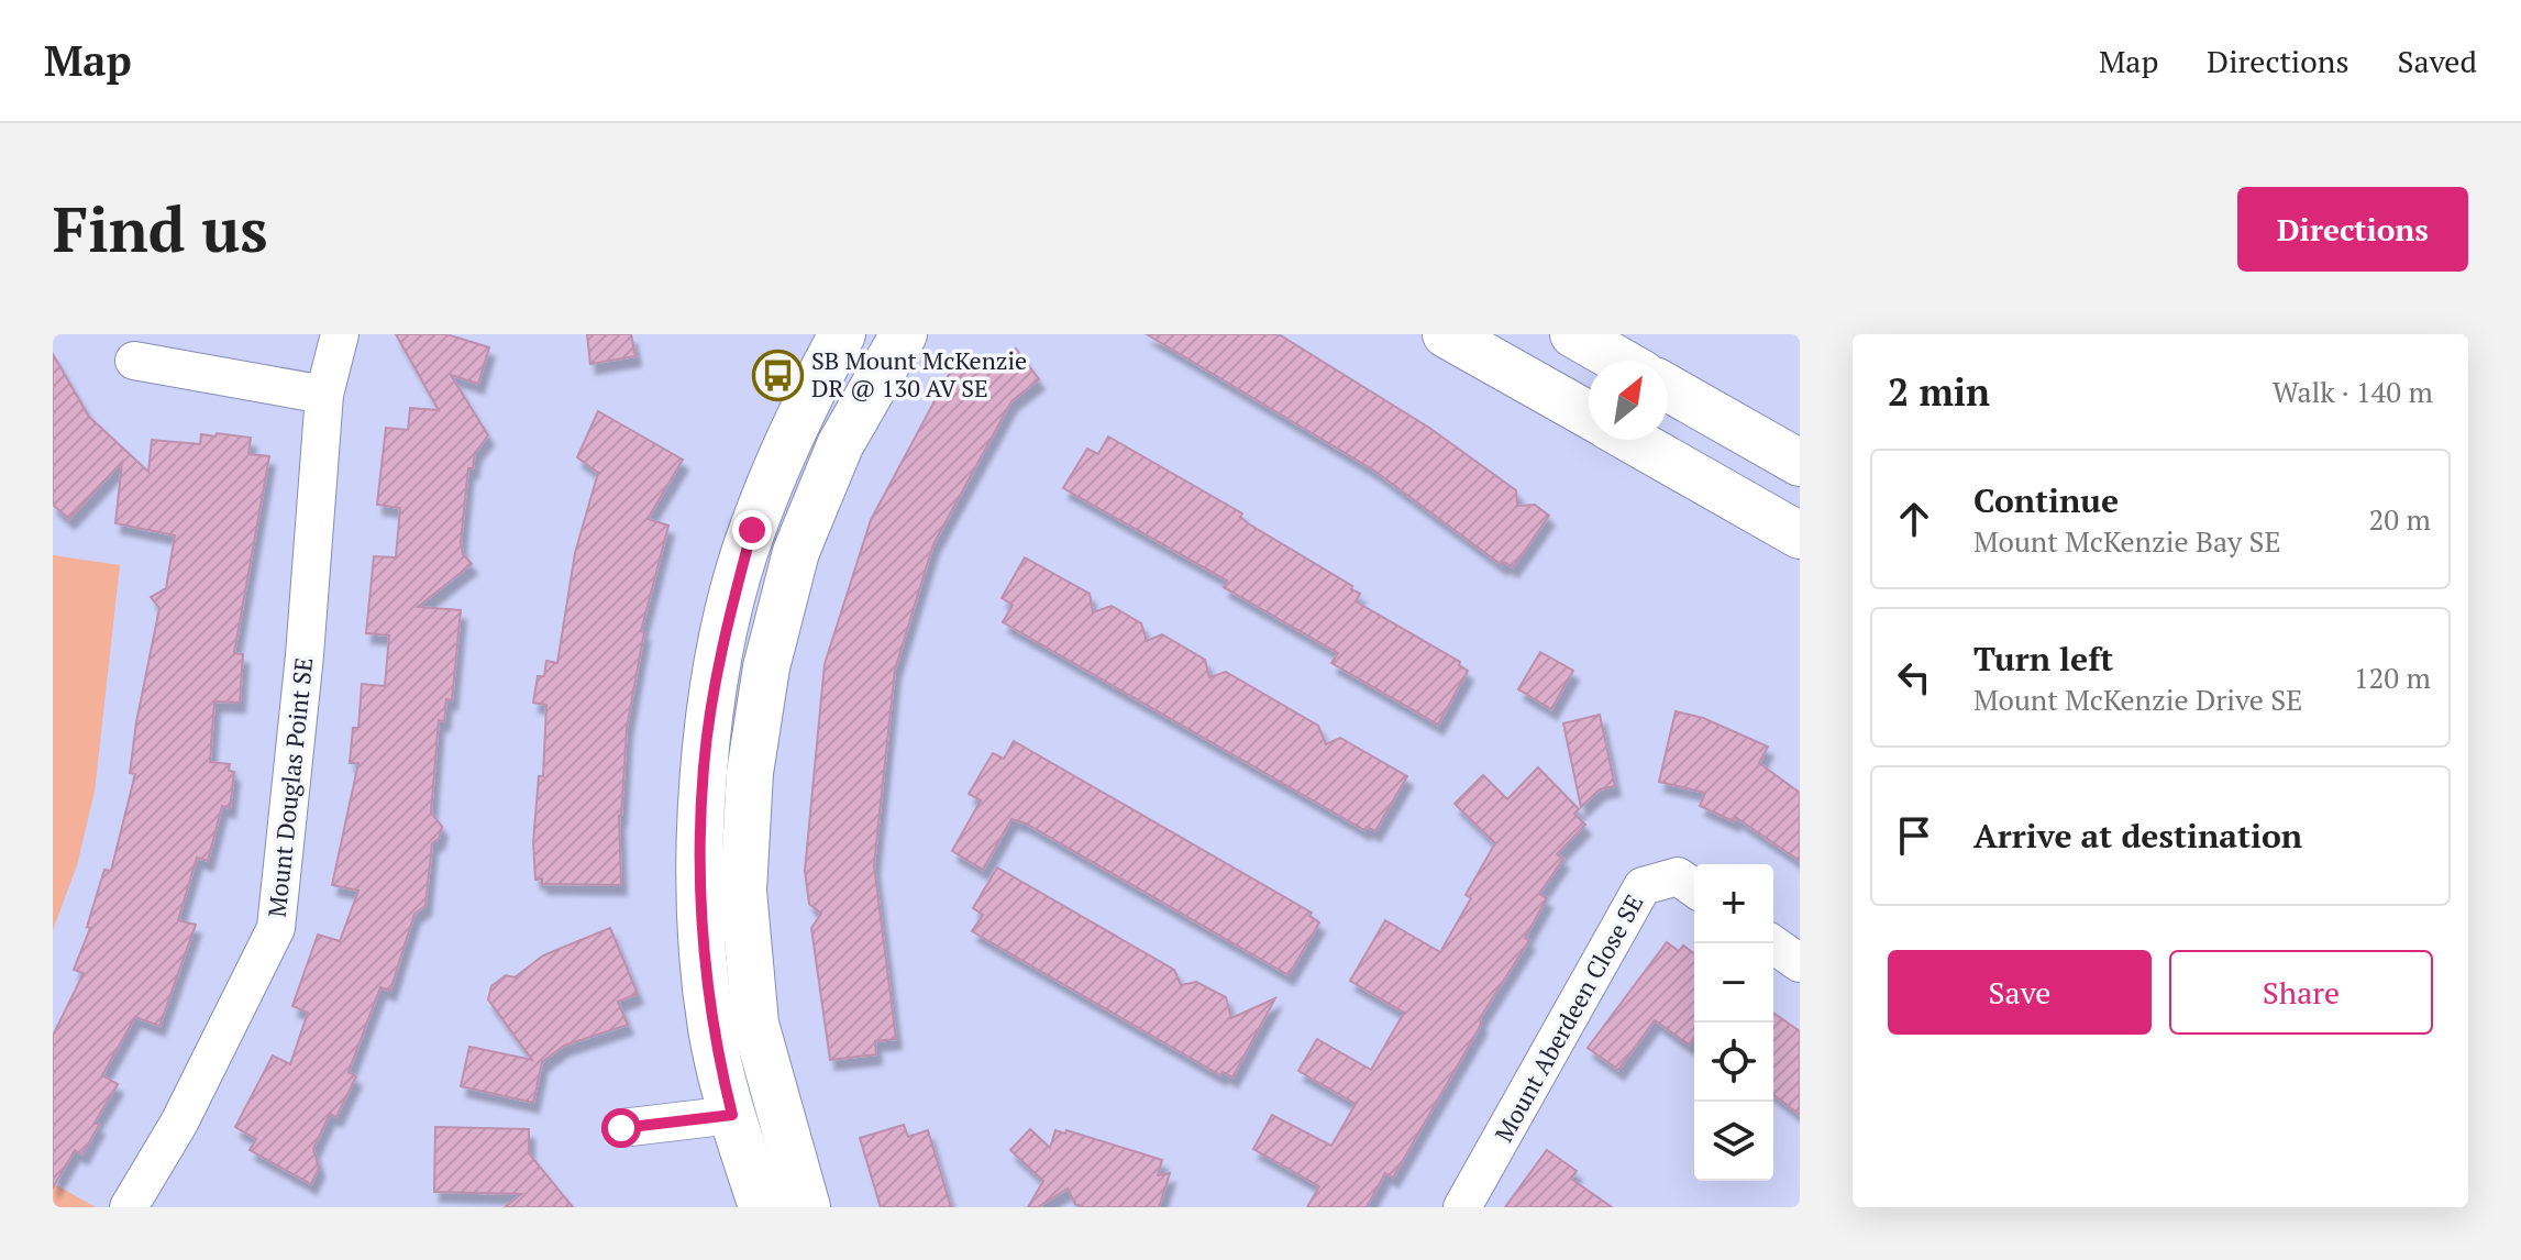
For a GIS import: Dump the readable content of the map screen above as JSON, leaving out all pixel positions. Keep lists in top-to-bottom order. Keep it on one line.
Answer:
{"streets":{"street":["Mount Douglas Point SE","Mount Aberdeen Close SE"]},"places":{"bus stop":["SB Mount McKenzie DR @ 130 AV SE"]},"north":"top right","page":{"header":"Map","nav":["Map","Directions","Saved"],"buttons":["Directions",["Save","Share"]],"title":"Find us","heading":["2 min","Walk · 140 m"],"list":[["Continue","Mount McKenzie Bay SE","20 m"],["Turn left","Mount McKenzie Drive SE","120 m"],"Arrive at destination"],"map_buttons":["+","−"]}}
